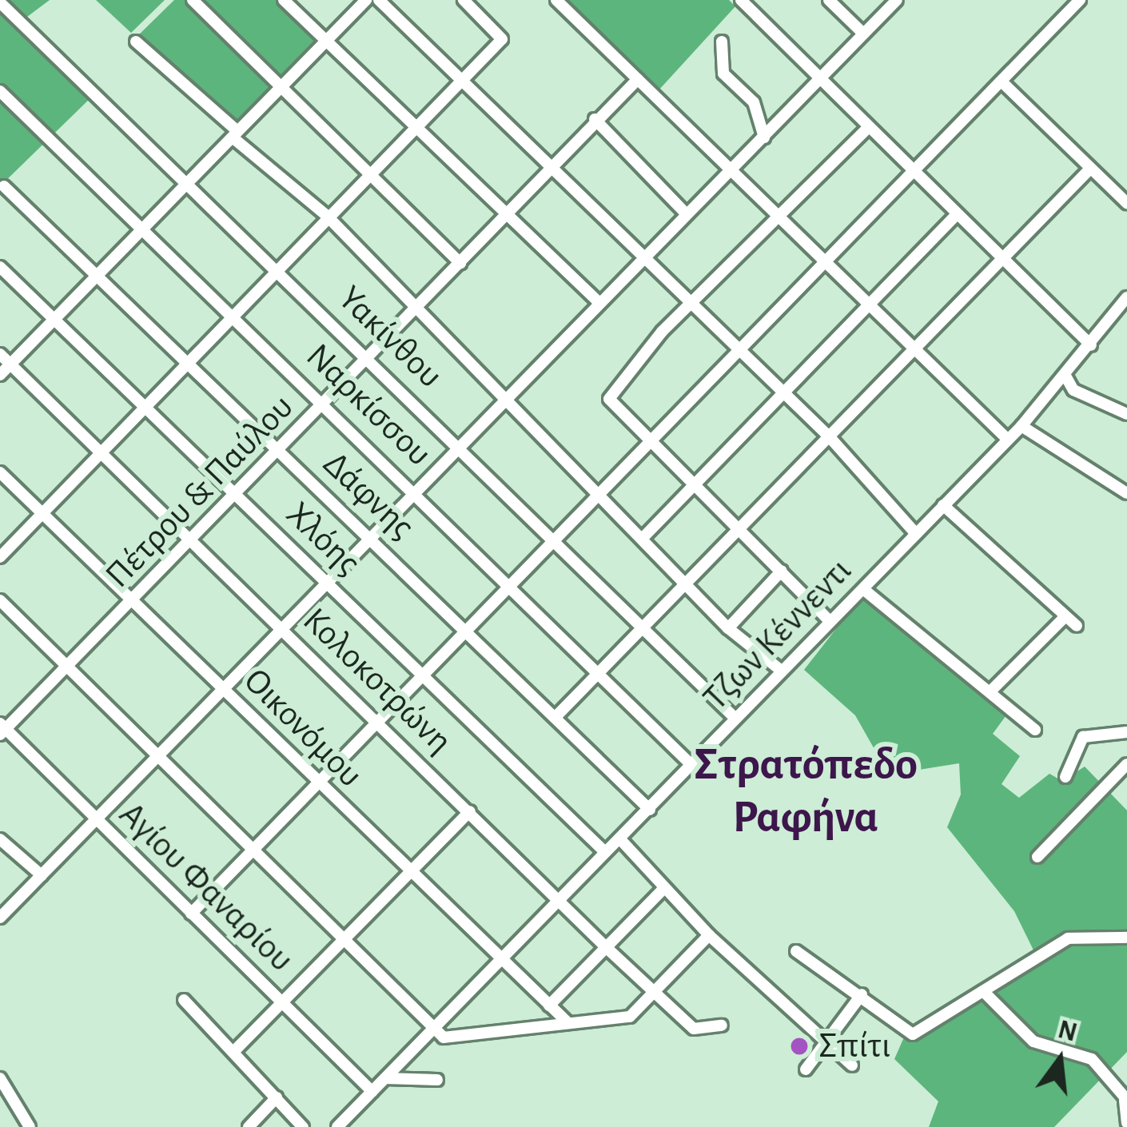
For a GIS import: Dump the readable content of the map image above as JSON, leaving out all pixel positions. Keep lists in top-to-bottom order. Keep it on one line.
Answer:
{"streets":{"street":["Υακίνθου","Ναρκίσσου","Πέτρου & Παύλου","Δάφνης","Χλόης","Τζων Κέννεντι","Κολοκοτρώνη","Οικονόμου","Αγίου Φαναρίου"]},"crossings":[["Υακίνθου","Πέτρου & Παύλου"],["Υακίνθου","Τζων Κέννεντι"],["Ναρκίσσου","Πέτρου & Παύλου"],["Ναρκίσσου","Τζων Κέννεντι"],["Πέτρου & Παύλου","Δάφνης"],["Πέτρου & Παύλου","Χλόης"],["Πέτρου & Παύλου","Κολοκοτρώνη"],["Πέτρου & Παύλου","Οικονόμου"],["Πέτρου & Παύλου","Αγίου Φαναρίου"],["Δάφνης","Τζων Κέννεντι"],["Χλόης","Τζων Κέννεντι"],["Τζων Κέννεντι","Κολοκοτρώνη"],["Τζων Κέννεντι","Οικονόμου"],["Τζων Κέννεντι","Αγίου Φαναρίου"]],"districts":["Στρατόπεδο Ραφήνα"],"places":["Σπίτι"],"north":"top"}
